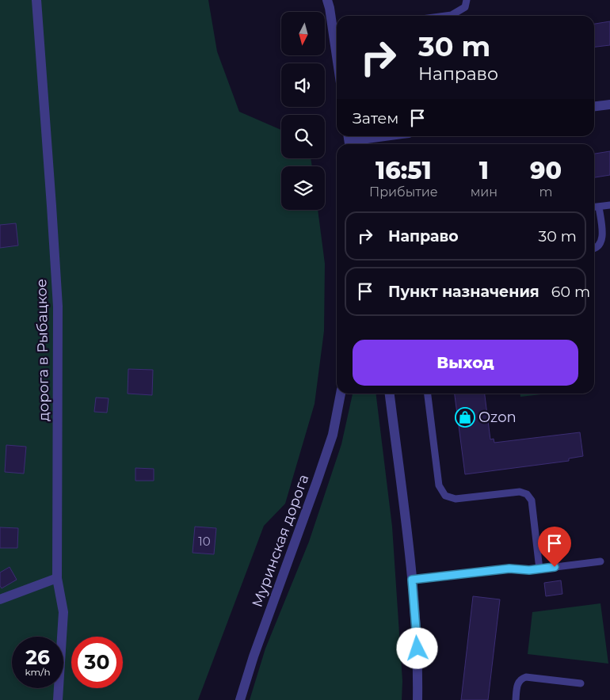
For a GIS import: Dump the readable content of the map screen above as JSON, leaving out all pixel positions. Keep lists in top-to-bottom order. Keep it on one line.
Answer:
{"streets":{"street":["дорога в Рыбацкое","Муринская дорога"]},"places":{"shop":["Ozon"]},"house_numbers":["10"],"north":"bottom","page":{"turn":["30 m","Направо"],"then":"Затем","eta":["16:51","Прибытие","1","мин","90","m"],"list":[{"name":"Направо","value":"30 m"},{"name":"Пункт назначения","value":"60 m"}],"buttons":"Выход","speed":"26 km/h","limit":"30"}}
